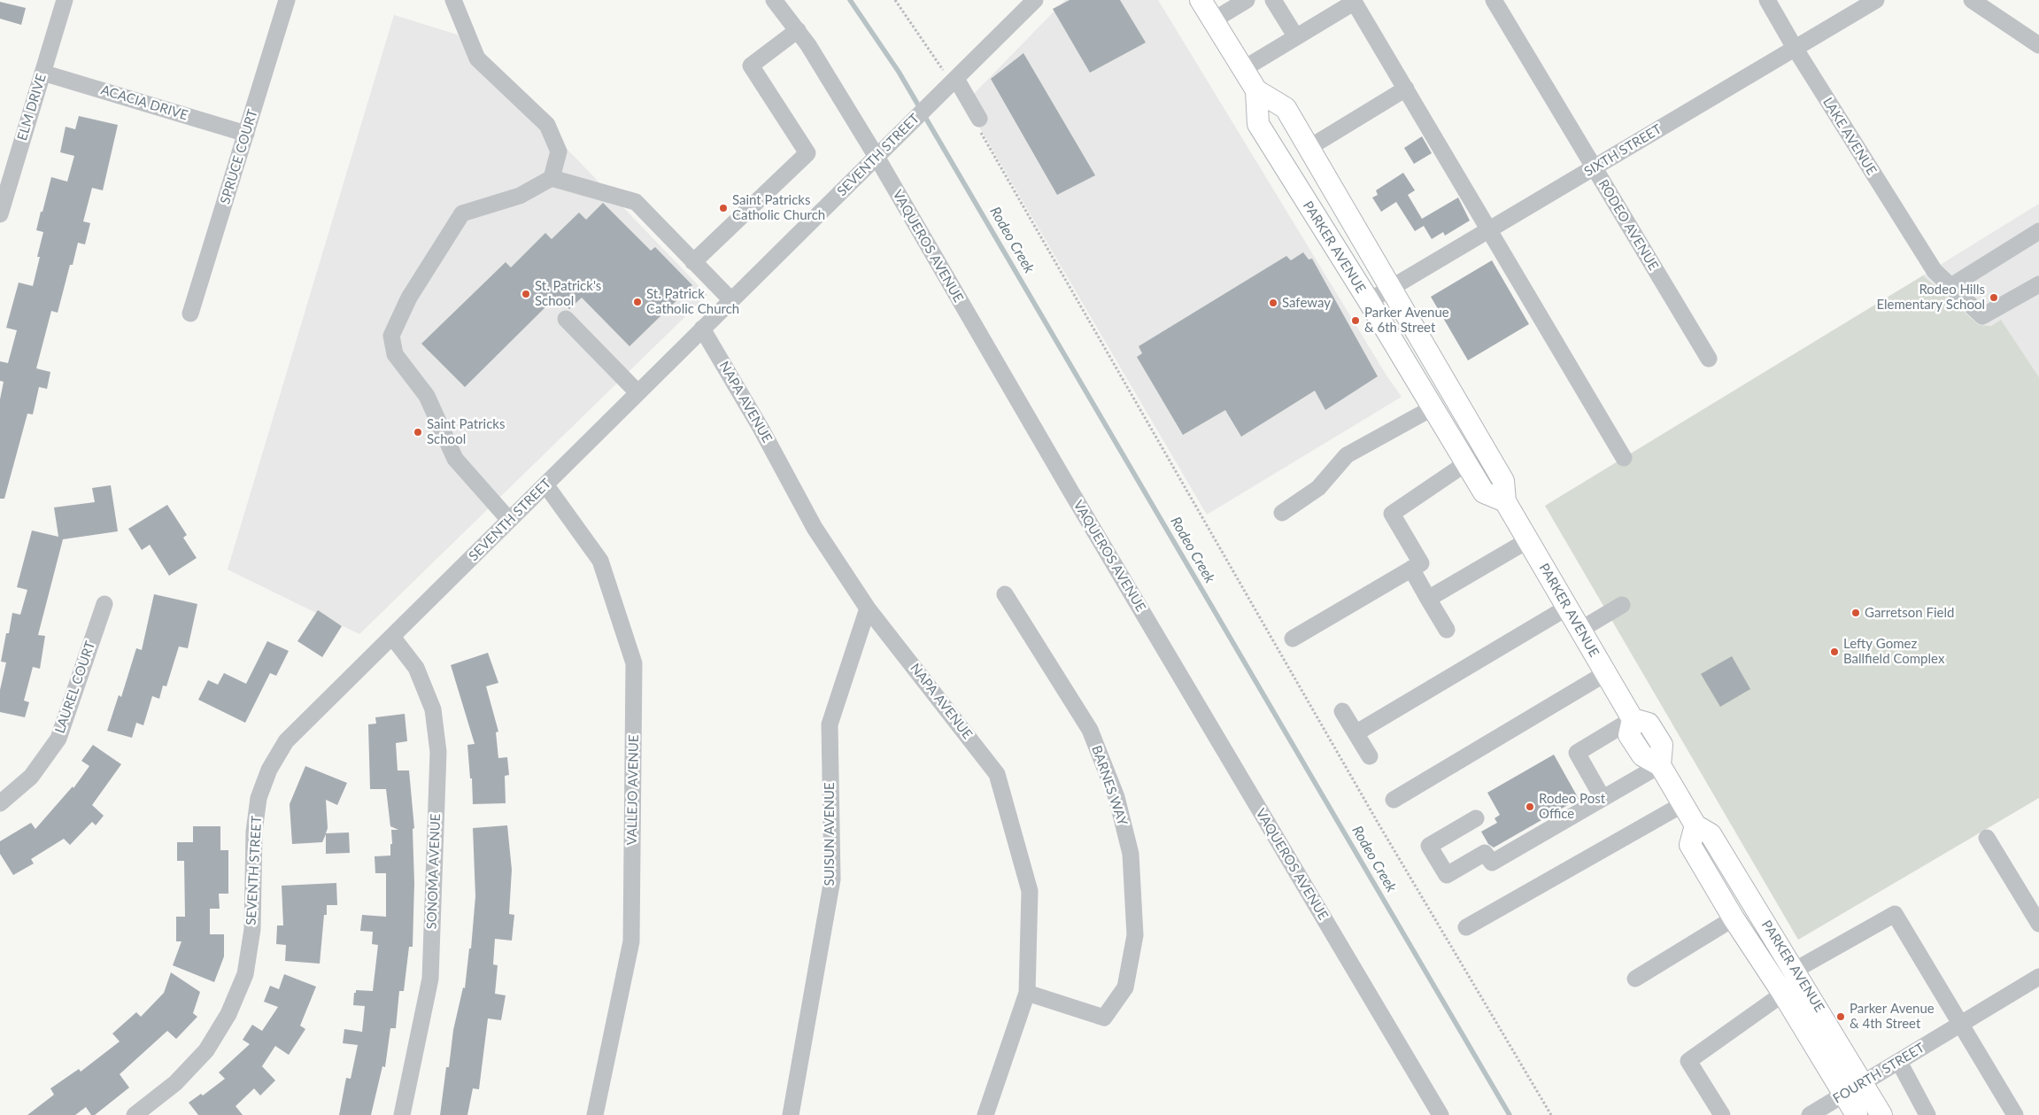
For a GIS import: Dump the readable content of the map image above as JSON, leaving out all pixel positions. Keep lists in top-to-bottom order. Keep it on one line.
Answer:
{"streets":{"main road":["PARKER AVENUE"],"street":["ACACIA DRIVE","ELM DRIVE","LAKE AVENUE","SIXTH STREET","SEVENTH STREET","SPRUCE COURT","RODEO AVENUE","VAQUEROS AVENUE","NAPA AVENUE","LAUREL COURT","BARNES WAY","VALLEJO AVENUE","SUISUN AVENUE","SONOMA AVENUE","FOURTH STREET"]},"crossings":[["ACACIA DRIVE","ELM DRIVE"],["ACACIA DRIVE","SPRUCE COURT"],["LAKE AVENUE","SIXTH STREET"],["SIXTH STREET","RODEO AVENUE"],["SIXTH STREET","PARKER AVENUE"],["SEVENTH STREET","VAQUEROS AVENUE"],["SEVENTH STREET","NAPA AVENUE"],["SEVENTH STREET","VALLEJO AVENUE"],["SEVENTH STREET","SONOMA AVENUE"],["PARKER AVENUE","FOURTH STREET"],["NAPA AVENUE","BARNES WAY"],["NAPA AVENUE","SUISUN AVENUE"]],"water":["Rodeo Creek"],"places":["Saint Patricks Catholic Church","St. Patrick's School","Rodeo Hills Elementary School","St. Patrick Catholic Church","Safeway","Parker Avenue & 6th Street","Saint Patricks School","Garretson Field","Lefty Gomez Ballfield Complex","Rodeo Post Office","Parker Avenue & 4th Street"]}
